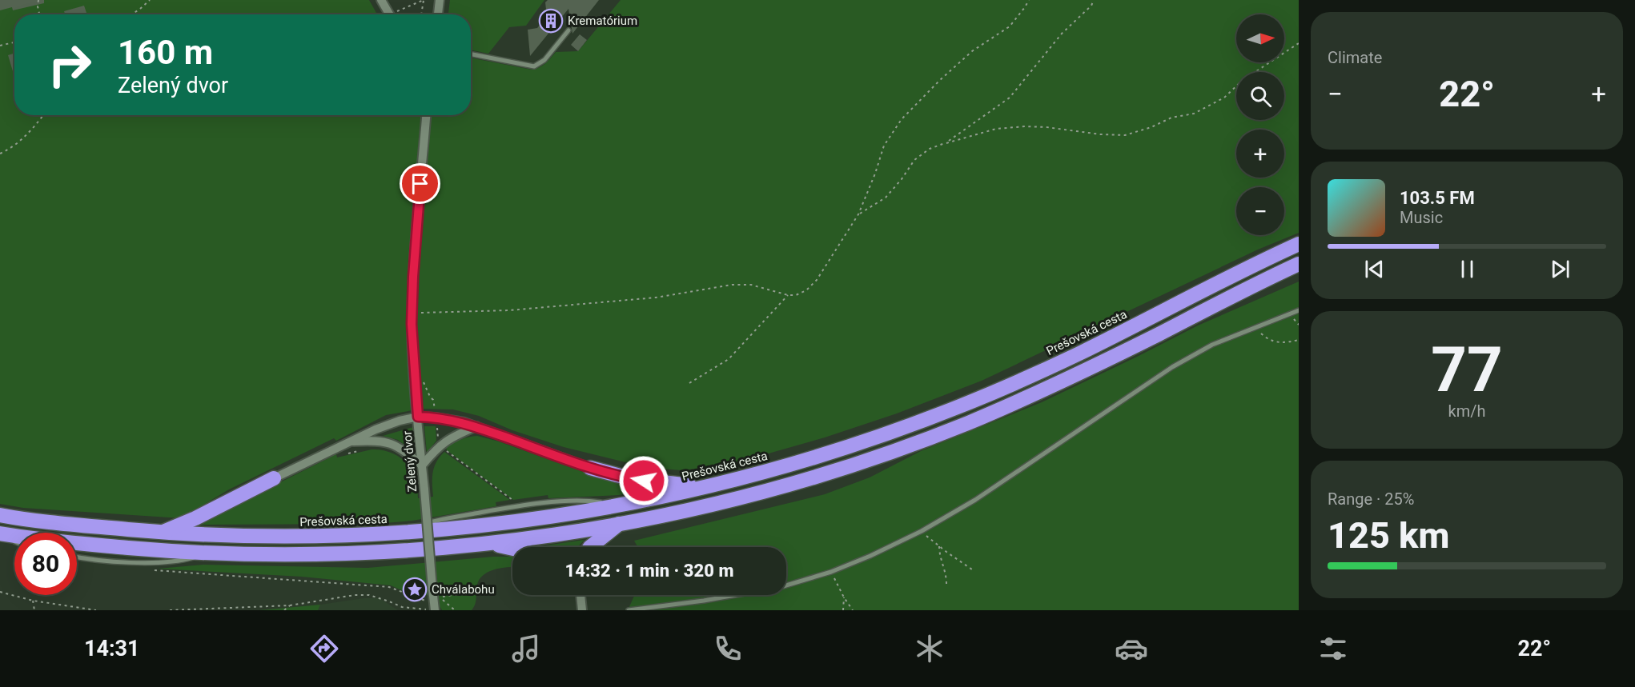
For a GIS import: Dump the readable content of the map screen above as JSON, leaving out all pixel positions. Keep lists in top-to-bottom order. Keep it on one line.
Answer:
{"streets":{"highway":["Prešovská cesta"],"street":["Zelený dvor"]},"places":{"building":["Krematórium"],"place":["Chválabohu"]},"north":"right","page":{"tile":["Climate",["77","km/h"],["Range · 25%","125 km"]],"map_buttons":["+","−"],"turn":["160 m","Zelený dvor"],"heat":["−","22°","+"],"song":["103.5 FM","Music"],"limit":"80","trip":"14:32 · 1 min · 320 m","tabs":["14:31","22°"]}}
